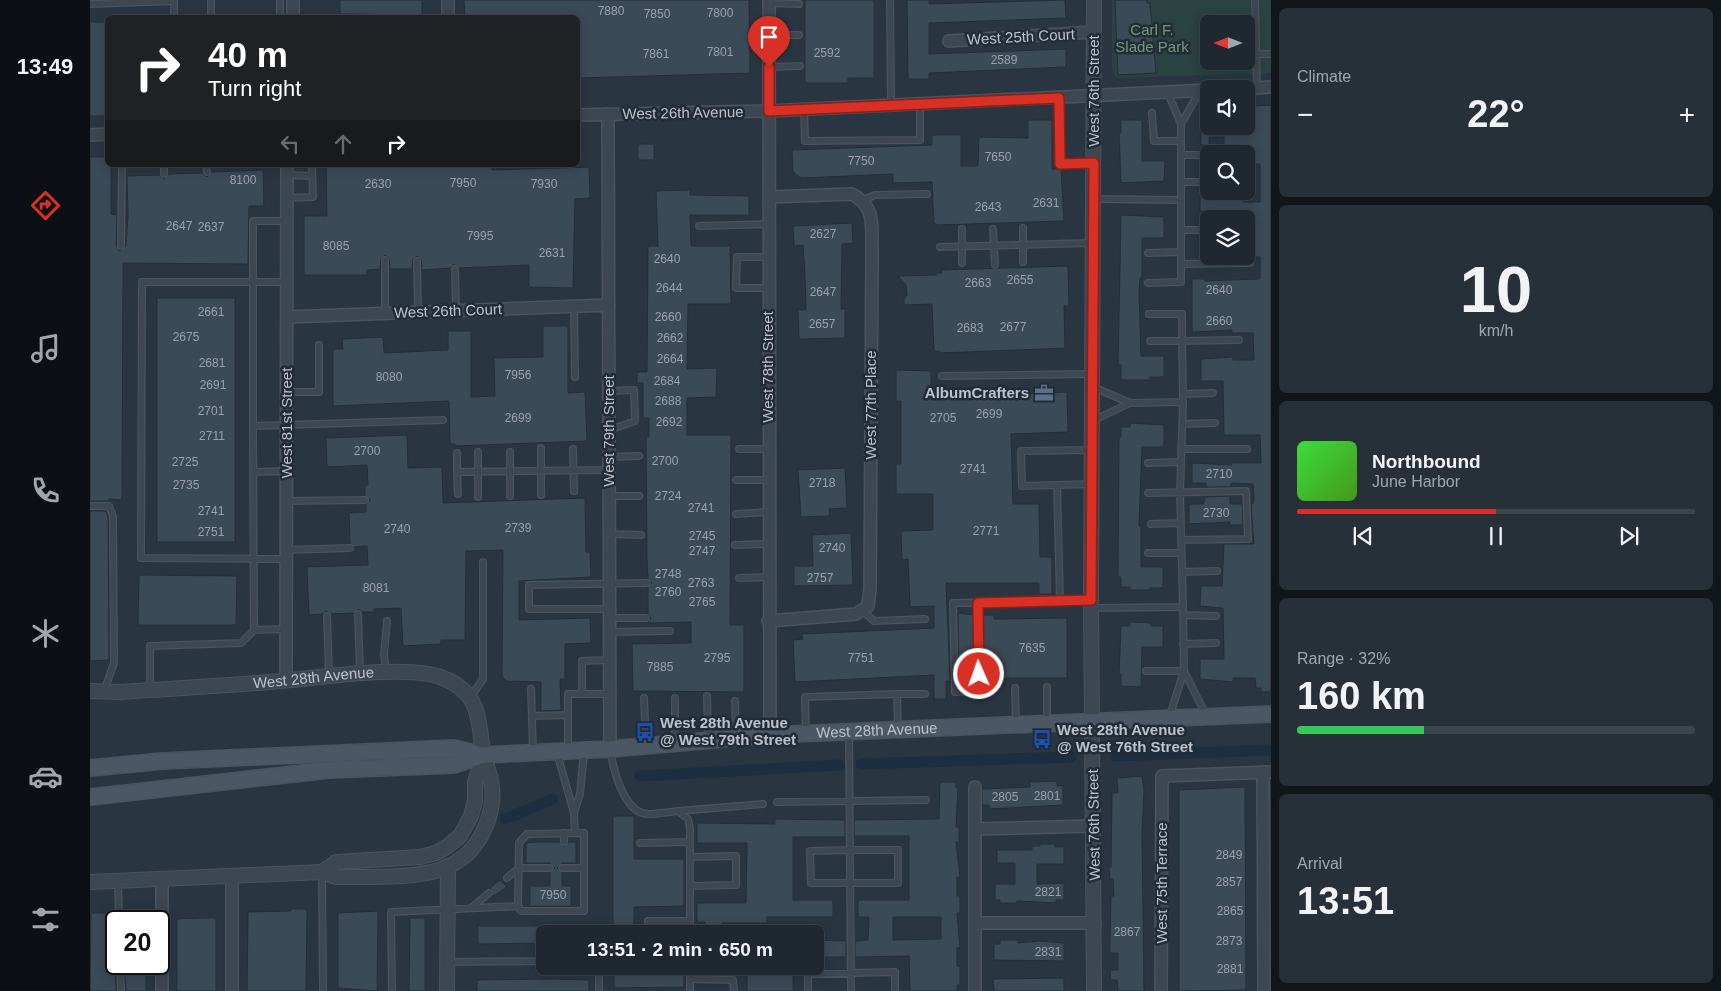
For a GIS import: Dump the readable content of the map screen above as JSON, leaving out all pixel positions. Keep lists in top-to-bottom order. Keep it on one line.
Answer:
{"streets":{"main road":["West 28th Avenue"],"street":["West 25th Court","West 76th Street","West 26th Avenue","West 26th Court","West 78th Street","West 77th Place","West 81st Street","West 79th Street","West 75th Terrace"]},"crossings":[["West 25th Court","West 76th Street"],["West 76th Street","West 26th Avenue"],["West 76th Street","West 28th Avenue"],["West 26th Avenue","West 78th Street"],["West 26th Avenue","West 79th Street"],["West 26th Court","West 81st Street"],["West 26th Court","West 79th Street"],["West 78th Street","West 28th Avenue"],["West 81st Street","West 28th Avenue"],["West 79th Street","West 28th Avenue"]],"parks":["Carl F. Slade Park"],"places":{"office":["AlbumCrafters"],"bus stop":["West 28th Avenue @ West 79th Street","West 28th Avenue @ West 76th Street"]},"house_numbers":["7880","7800","7850","7801","2592","7861","2589","7650","7750","8100","7950","2630","7930","2631","2643","2647","2637","2627","7995","8085","2631","2640","2655","2663","2644","2640","2647","2661","2660","2660","2657","2677","2683","2675","2662","2664","2681","7956","8080","2684","2691","2688","2701","2699","2699","2705","2692","2711","2700","2700","2725","2741","2710","2718","2735","2724","2741","2741","2730","2739","2740","2771","2751","2745","2740","2747","2748","2757","2763","8081","2760","2765","7635","2795","7751","7885","2801","2805","2849","2857","2821","7950","2865","2867","2873","2831","2881"],"north":"left","page":{"tabs":"13:49","tile":["Climate",["10","km/h"],["Range · 32%","160 km"],["Arrival","13:51"]],"turn":["40 m","Turn right"],"heat":["−","22°","+"],"song":["Northbound","June Harbor"],"limit":"20","trip":"13:51 · 2 min · 650 m"}}
